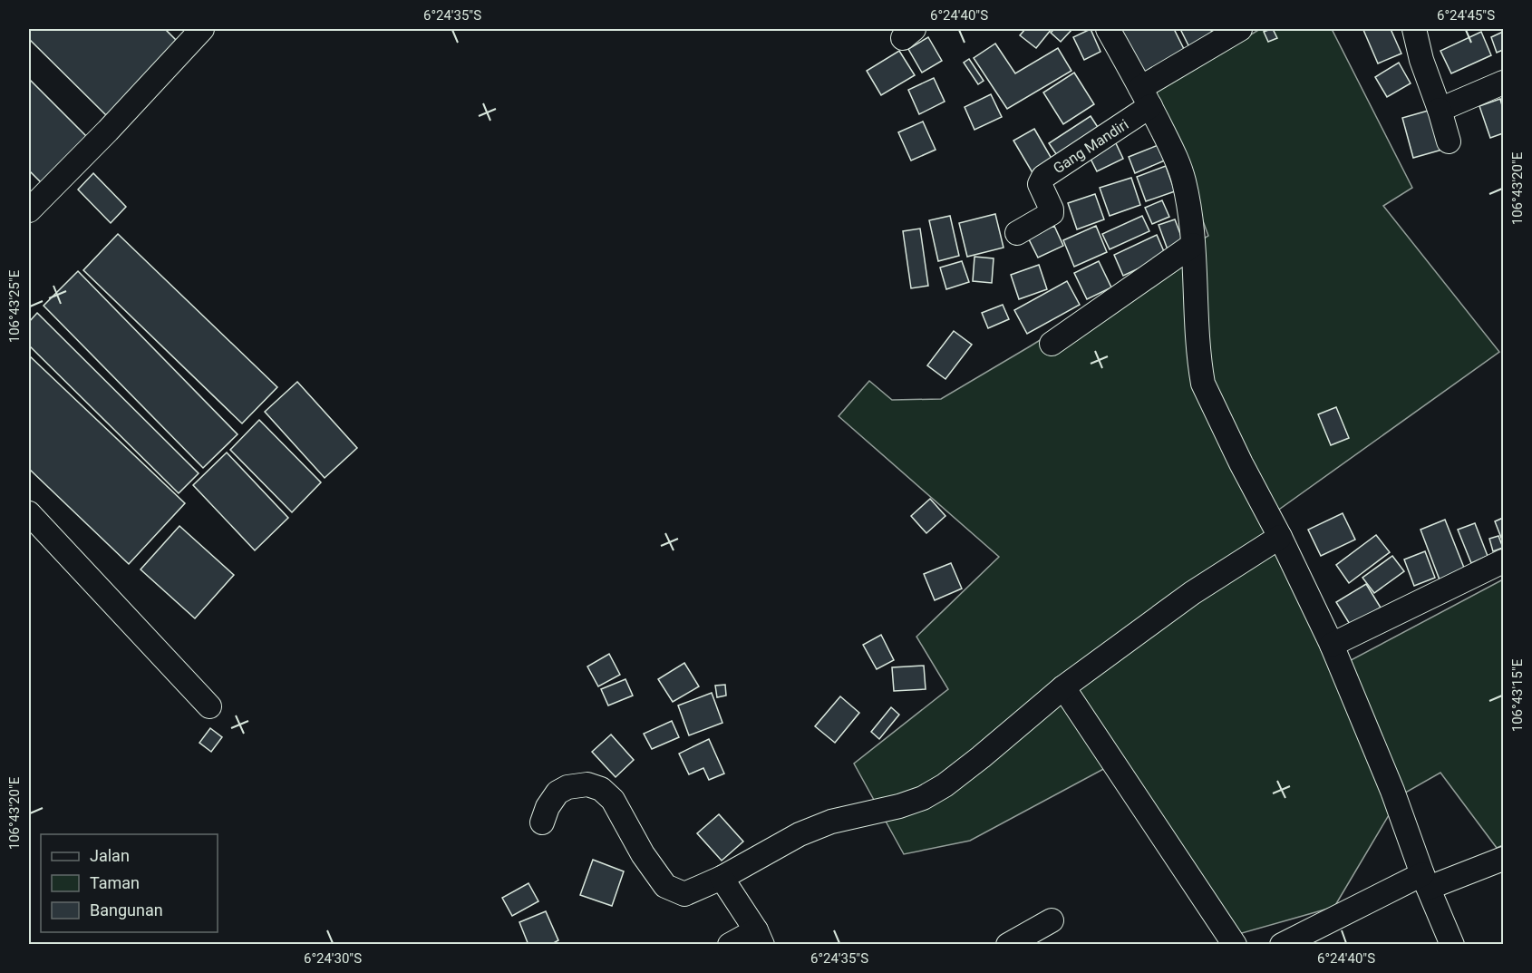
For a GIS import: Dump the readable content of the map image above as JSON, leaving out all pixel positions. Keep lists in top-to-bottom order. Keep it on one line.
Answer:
{"streets":{"street":["Gang Mandiri"]},"legend":["Jalan","Taman","Bangunan"],"coordinates":["6°24'35\"S","6°24'40\"S","6°24'45\"S","106°43'20\"E","106°43'25\"E","106°43'15\"E","6°24'30\"S"]}
